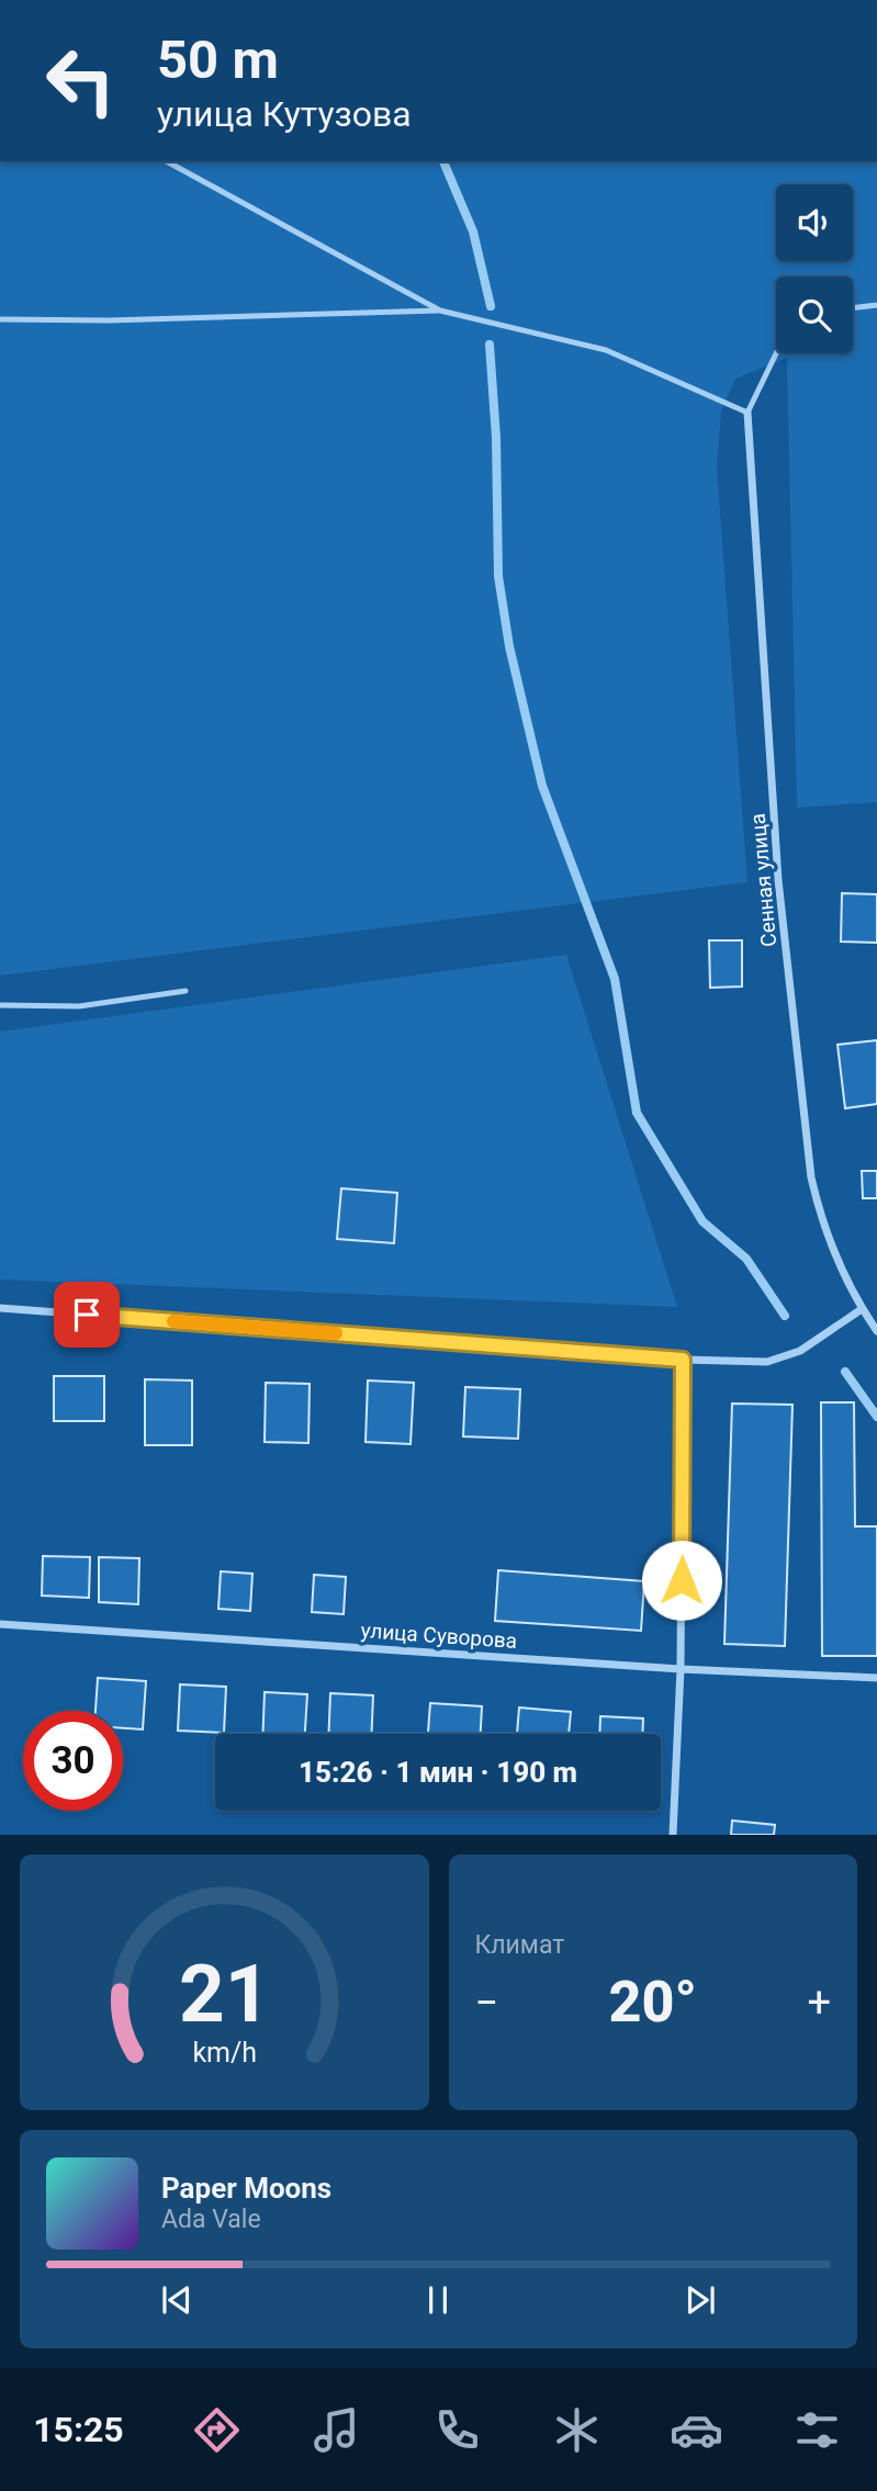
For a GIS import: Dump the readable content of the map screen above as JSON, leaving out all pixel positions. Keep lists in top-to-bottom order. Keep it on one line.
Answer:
{"streets":{"street":["Сенная улица","улица Суворова"]},"page":{"turn":["50 m","улица Кутузова"],"limit":"30","trip":"15:26 · 1 мин · 190 m","tile":"Климат","heat":["−","20°","+"],"song":["Paper Moons","Ada Vale"],"tabs":"15:25","gauge":["21","km/h"]}}
